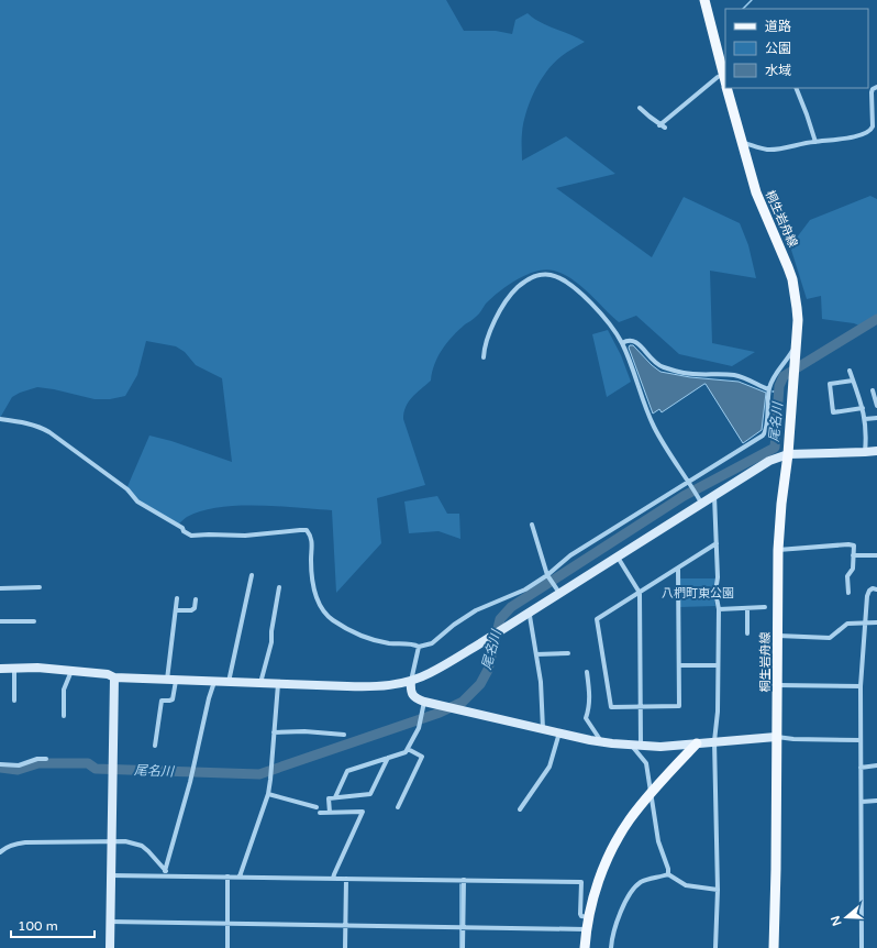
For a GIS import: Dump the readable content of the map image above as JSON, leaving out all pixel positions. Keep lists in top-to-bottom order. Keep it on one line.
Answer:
{"streets":{"main road":["桐生岩舟線"]},"water":["尾名川"],"parks":["八椚町東公園"],"legend":["道路","公園","水域"],"scale_bar":"100 m","north":"left"}
